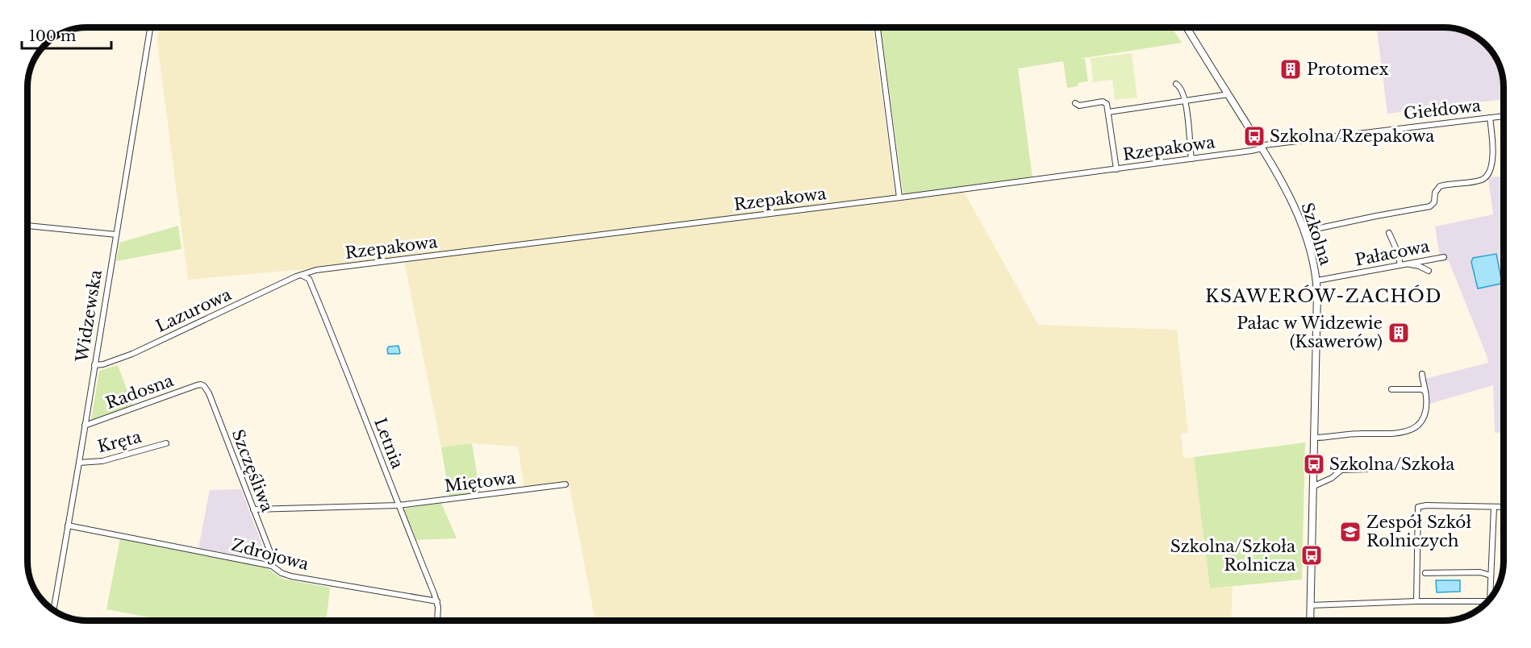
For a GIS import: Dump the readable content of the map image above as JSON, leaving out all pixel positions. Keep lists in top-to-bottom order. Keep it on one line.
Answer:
{"streets":{"street":["Giełdowa","Rzepakowa","Szkolna","Pałacowa","Lazurowa","Widzewska","Radosna","Kręta","Letnia","Szczęśliwa","Miętowa","Zdrojowa"]},"crossings":[["Giełdowa","Rzepakowa"],["Giełdowa","Szkolna"],["Rzepakowa","Szkolna"],["Rzepakowa","Lazurowa"],["Rzepakowa","Letnia"],["Szkolna","Pałacowa"],["Lazurowa","Widzewska"],["Lazurowa","Letnia"],["Widzewska","Radosna"],["Widzewska","Kręta"],["Widzewska","Zdrojowa"],["Radosna","Szczęśliwa"],["Letnia","Miętowa"],["Letnia","Zdrojowa"],["Szczęśliwa","Miętowa"],["Szczęśliwa","Zdrojowa"]],"districts":["KSAWERÓW-ZACHÓD"],"places":{"building":["Protomex","Pałac w Widzewie (Ksawerów)"],"bus stop":["Szkolna/Rzepakowa","Szkolna/Szkoła","Szkolna/Szkoła Rolnicza"],"school or university":["Zespół Szkół Rolniczych"]},"scale_bar":"100 m"}
